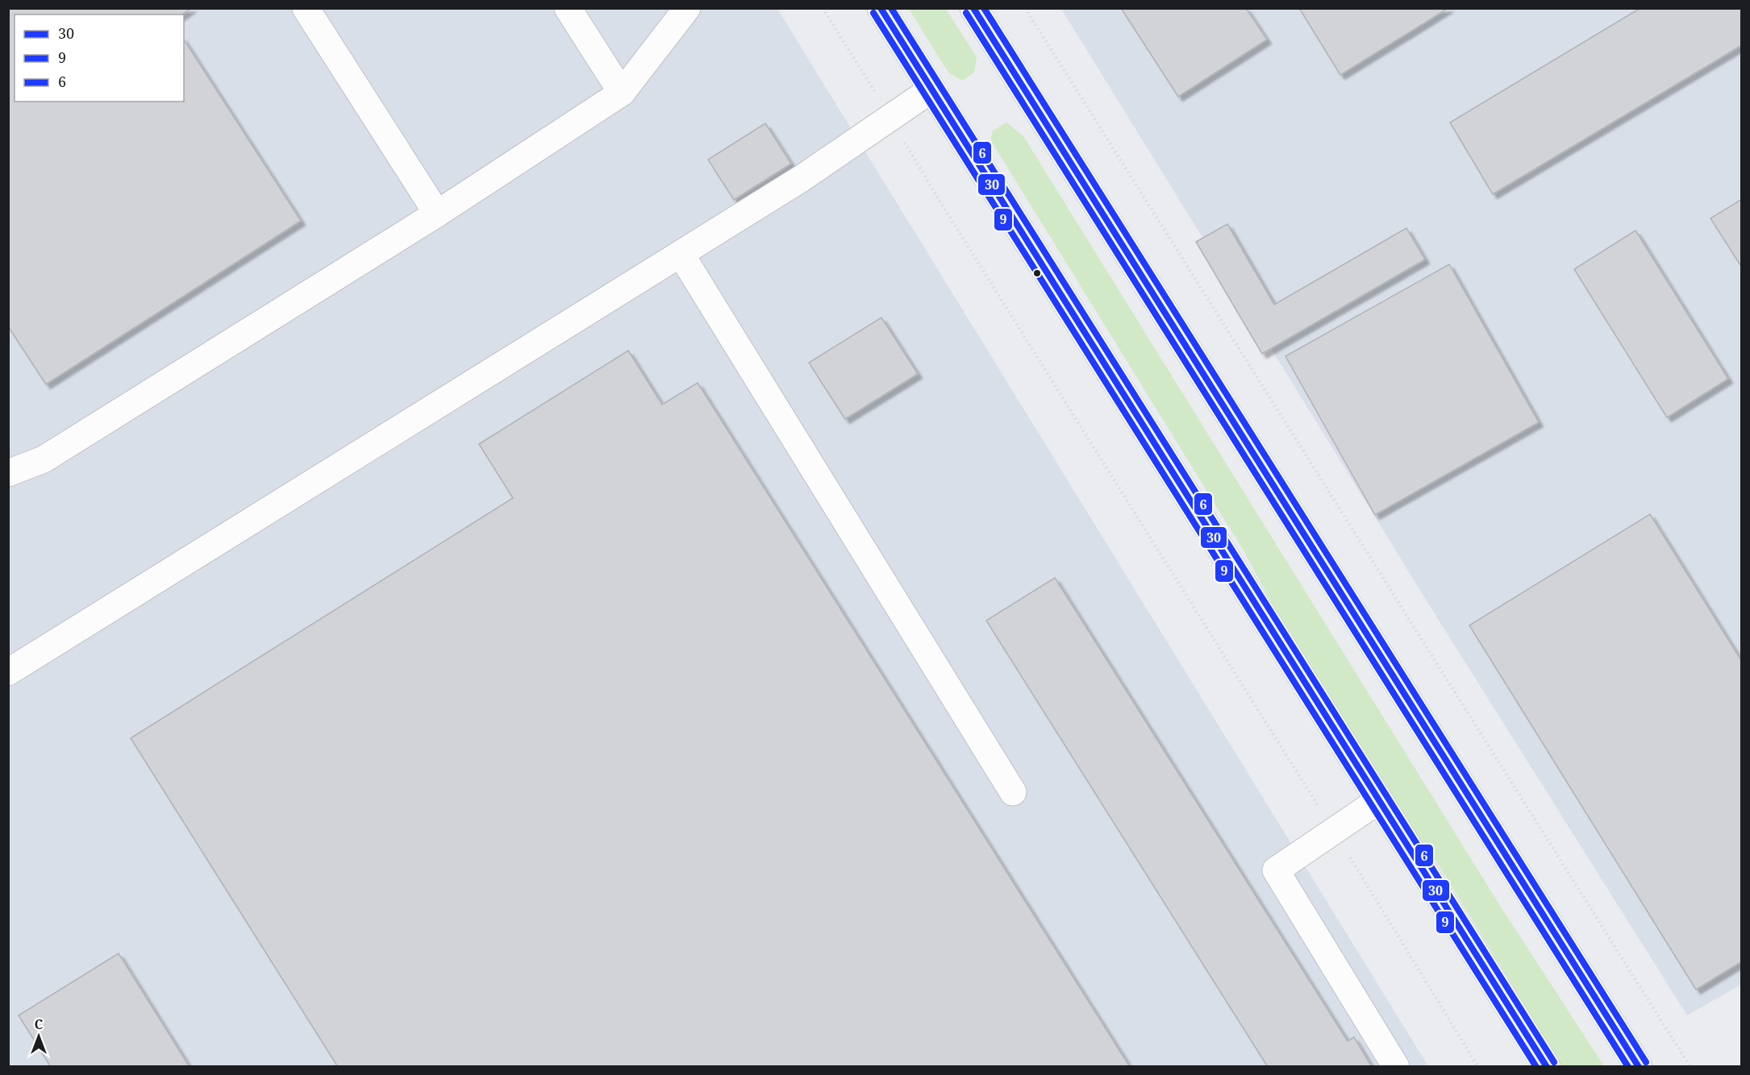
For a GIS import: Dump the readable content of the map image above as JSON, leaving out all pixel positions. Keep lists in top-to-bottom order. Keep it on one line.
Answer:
{"lines":["transit line 30","transit line 6","transit line 9"],"legend":["30","9","6"],"north":"top"}
